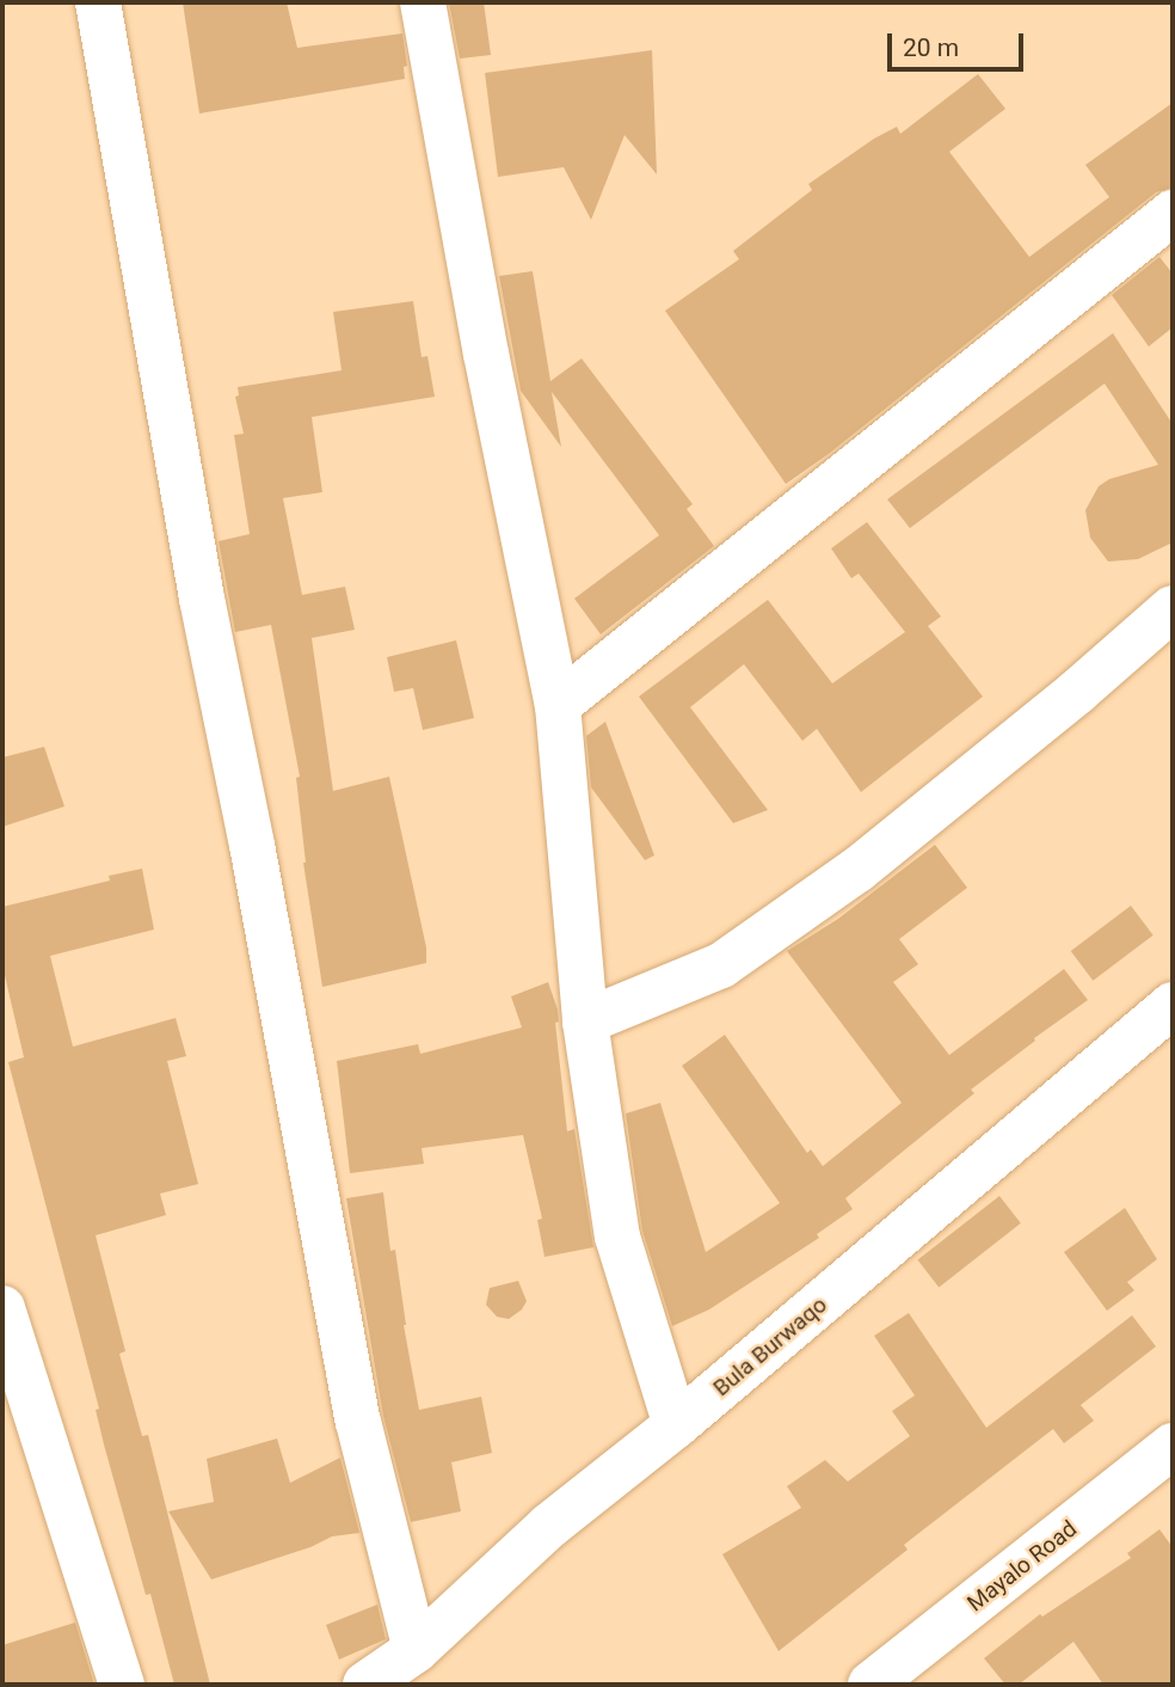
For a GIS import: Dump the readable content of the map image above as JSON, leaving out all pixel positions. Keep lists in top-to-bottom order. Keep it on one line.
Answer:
{"streets":{"street":["Bula Burwaqo","Mayalo Road"]},"scale_bar":"20 m"}
